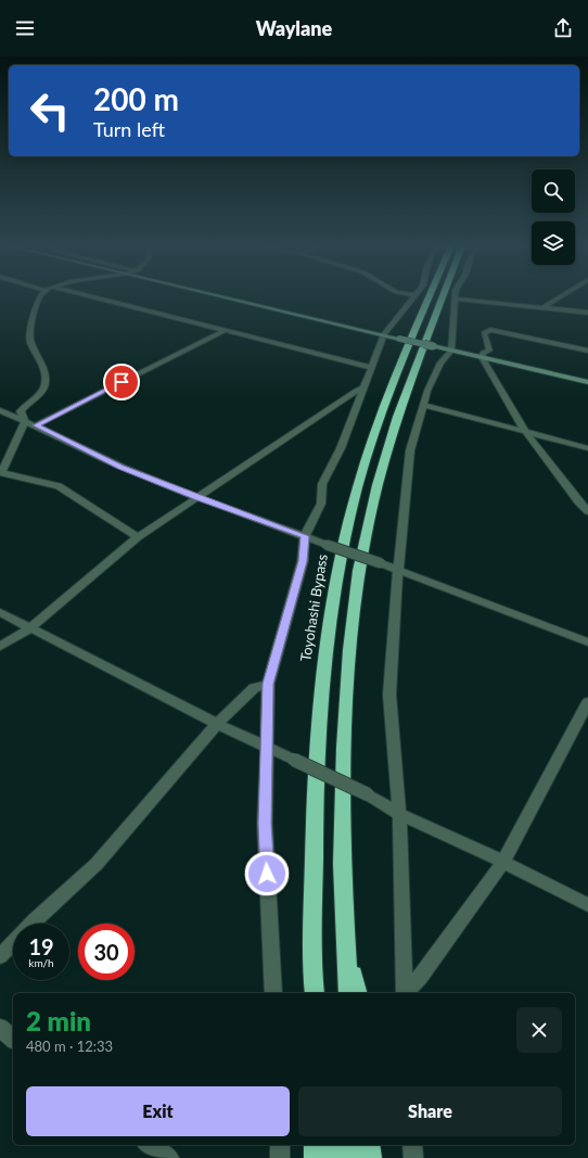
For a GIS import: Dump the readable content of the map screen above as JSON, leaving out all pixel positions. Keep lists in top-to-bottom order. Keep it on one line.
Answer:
{"streets":{"highway":["Toyohashi Bypass"]},"page":{"header":"Waylane","turn":["200 m","Turn left"],"speed":"19 km/h","limit":"30","heading":["2 min","480 m · 12:33"],"buttons":["Exit","Share"]}}
